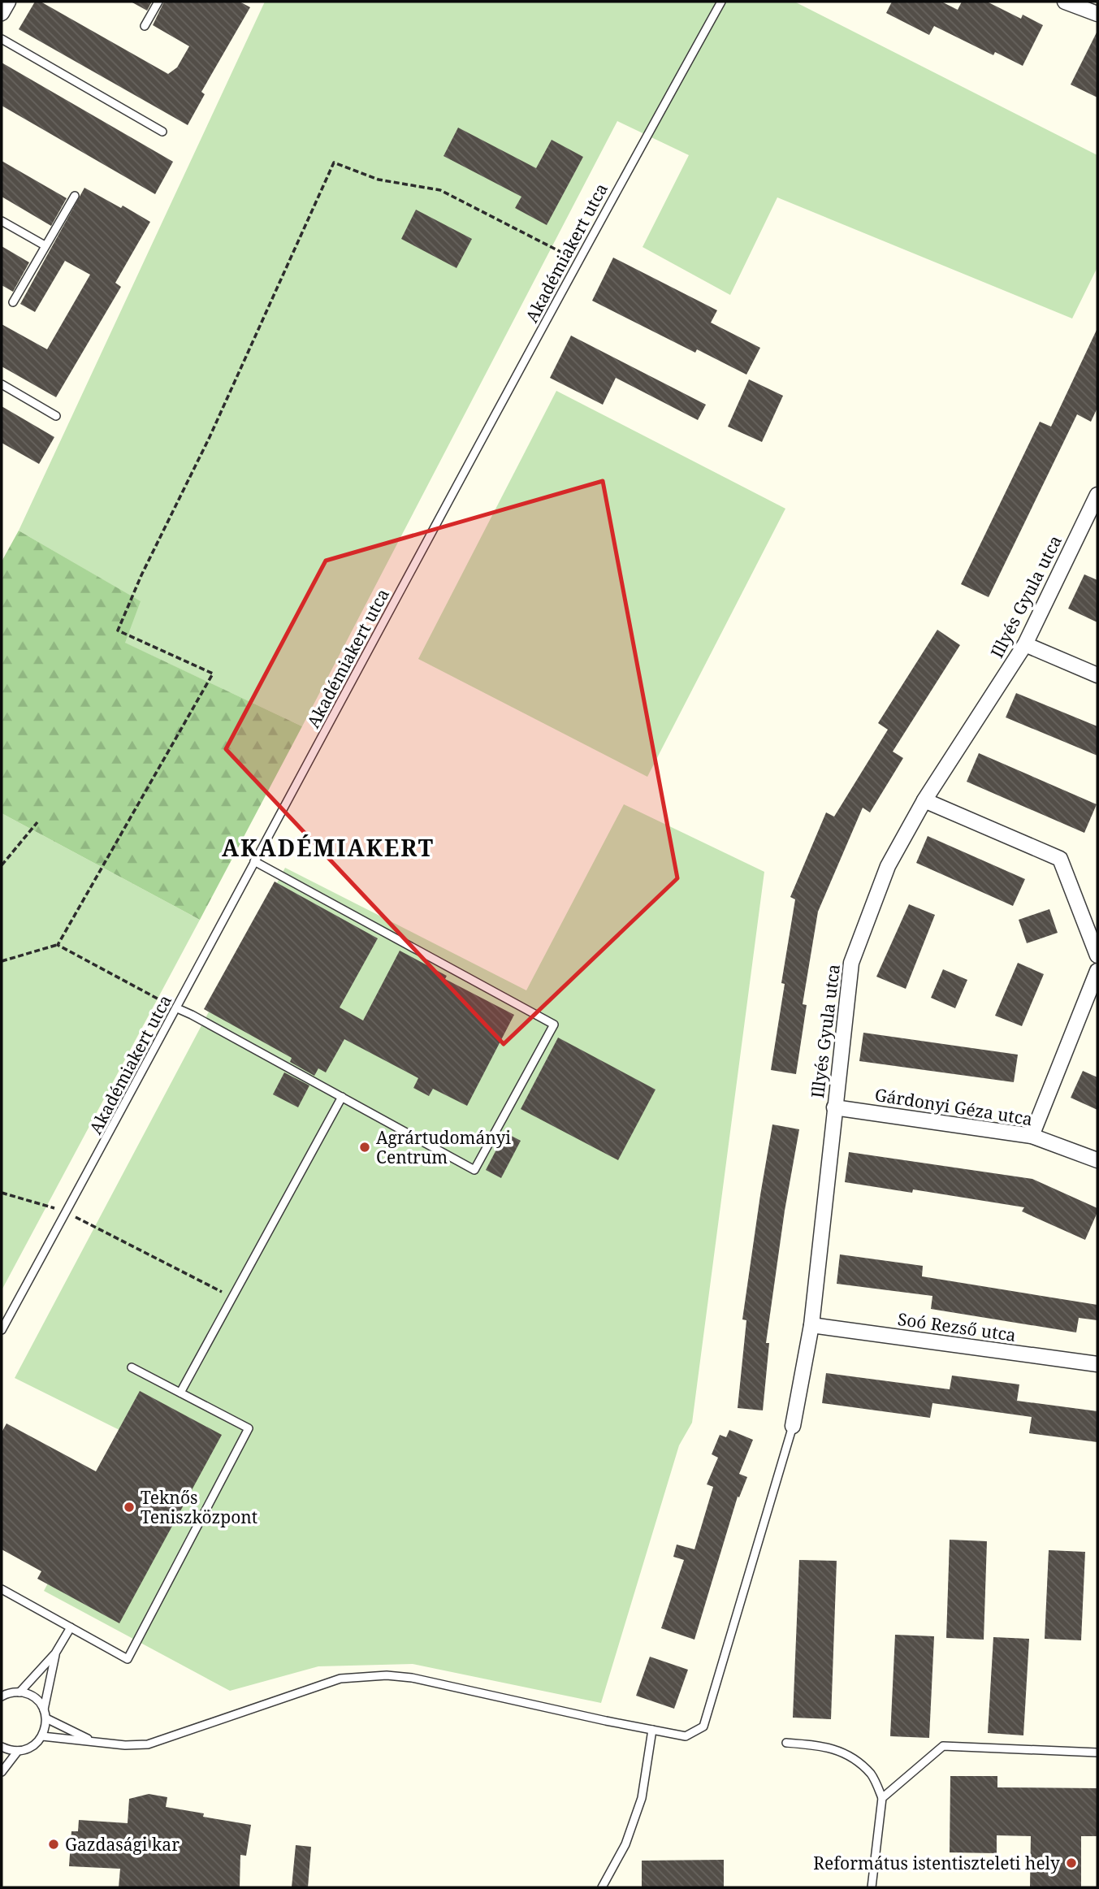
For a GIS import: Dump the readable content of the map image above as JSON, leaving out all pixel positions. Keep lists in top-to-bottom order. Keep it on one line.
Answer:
{"streets":{"street":["Illyés Gyula utca","Gárdonyi Géza utca","Soó Rezső utca"],"lane":["Akadémiakert utca"]},"crossings":[["Illyés Gyula utca","Gárdonyi Géza utca"],["Illyés Gyula utca","Soó Rezső utca"]],"districts":["AKADÉMIAKERT"],"places":["Agrártudományi Centrum","Teknős Teniszközpont","Gazdasági kar","Református istentiszteleti hely"]}
